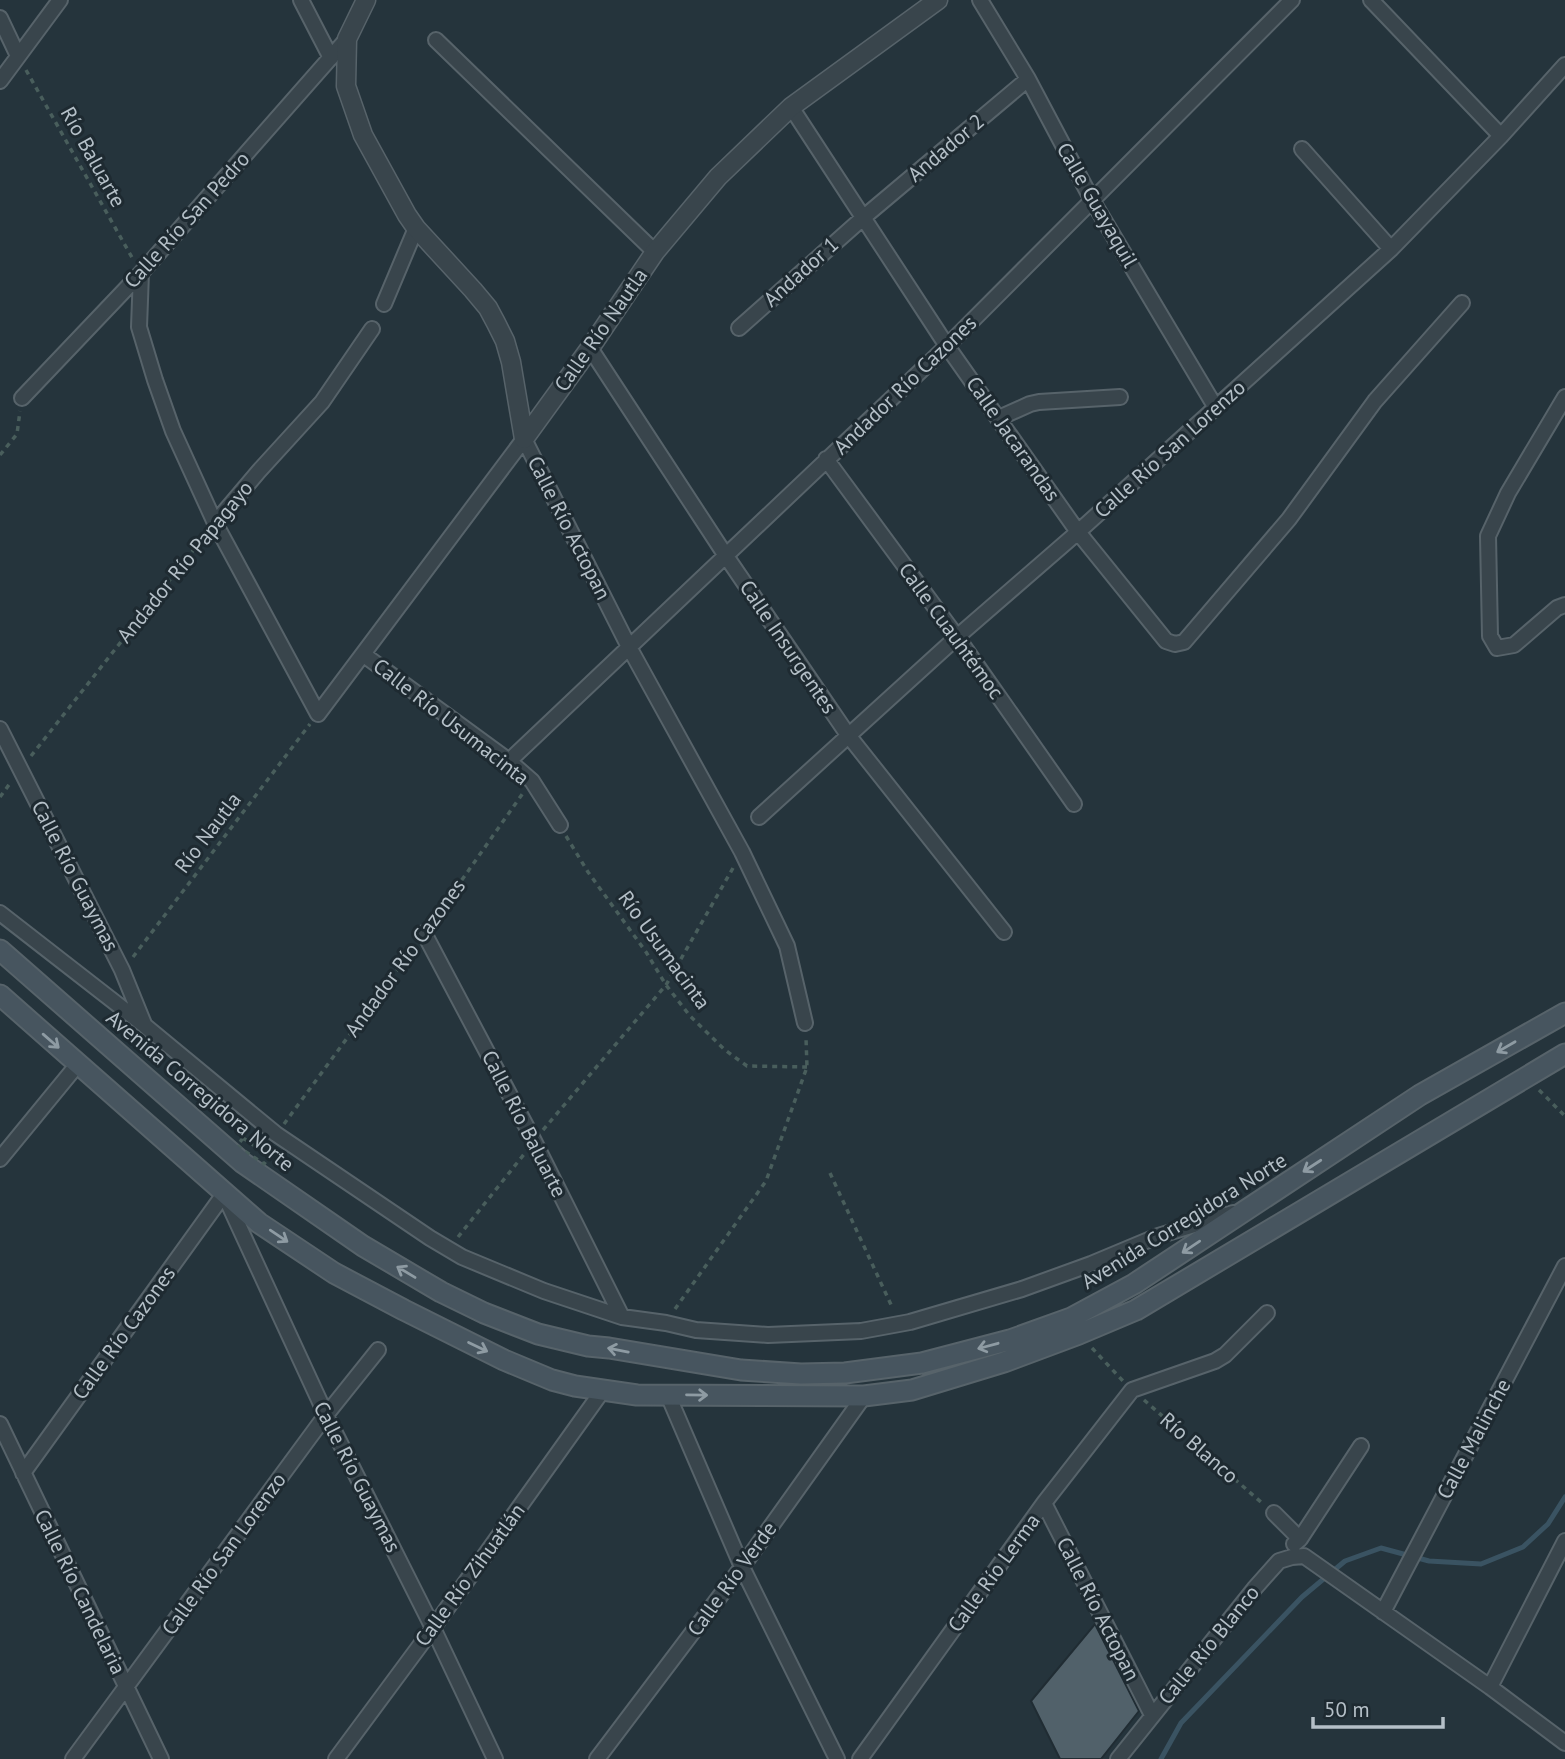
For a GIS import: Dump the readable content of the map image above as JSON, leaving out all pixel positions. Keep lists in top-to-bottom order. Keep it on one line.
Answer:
{"streets":{"main road":["Avenida Corregidora Norte"],"street":["Andador 2","Calle Guayaquil","Calle Río San Pedro","Andador 1","Calle Río Nautla","Andador Río Cazones","Calle Jacarandas","Calle Río San Lorenzo","Calle Río Actopan","Andador Río Papagayo","Calle Cuauhtémoc","Calle Insurgentes","Calle Río Usumacinta","Calle Río Guaymas","Calle Río Baluarte","Calle Río Cazones","Calle Malinche","Calle Río Lerma","Calle Río Zihuatlán","Calle Río Verde","Calle Río Candelaria","Calle Río Blanco"],"path":["Río Baluarte","Río Nautla","Río Usumacinta","Río Blanco"]},"crossings":[["Andador 2","Calle Guayaquil"],["Andador 2","Andador 1"],["Andador 2","Calle Jacarandas"],["Río Baluarte","Calle Río San Pedro"],["Calle Guayaquil","Andador Río Cazones"],["Calle Guayaquil","Calle Río San Lorenzo"],["Calle Río San Pedro","Calle Río Actopan"],["Andador 1","Calle Jacarandas"],["Calle Río Nautla","Calle Jacarandas"],["Calle Río Nautla","Calle Río Actopan"],["Calle Río Nautla","Calle Insurgentes"],["Calle Río Nautla","Calle Río Usumacinta"],["Calle Río Nautla","Río Nautla"],["Andador Río Cazones","Calle Jacarandas"],["Andador Río Cazones","Calle Río Actopan"],["Andador Río Cazones","Calle Cuauhtémoc"],["Andador Río Cazones","Calle Insurgentes"],["Andador Río Cazones","Calle Río Usumacinta"],["Andador Río Cazones","Calle Río Baluarte"],["Calle Jacarandas","Calle Río San Lorenzo"],["Calle Río San Lorenzo","Calle Cuauhtémoc"],["Calle Río San Lorenzo","Calle Insurgentes"],["Calle Río San Lorenzo","Calle Río Guaymas"],["Calle Río San Lorenzo","Calle Río Candelaria"],["Calle Río Actopan","Calle Río Lerma"],["Calle Río Actopan","Calle Río Blanco"],["Andador Río Papagayo","Calle Río Guaymas"],["Calle Río Usumacinta","Río Usumacinta"],["Río Nautla","Calle Río Guaymas"],["Calle Río Guaymas","Calle Río Cazones"],["Calle Río Guaymas","Calle Río Zihuatlán"],["Calle Río Cazones","Calle Río Candelaria"],["Río Blanco","Calle Río Lerma"]],"one_way":["Avenida Corregidora Norte"],"scale_bar":"50 m"}
